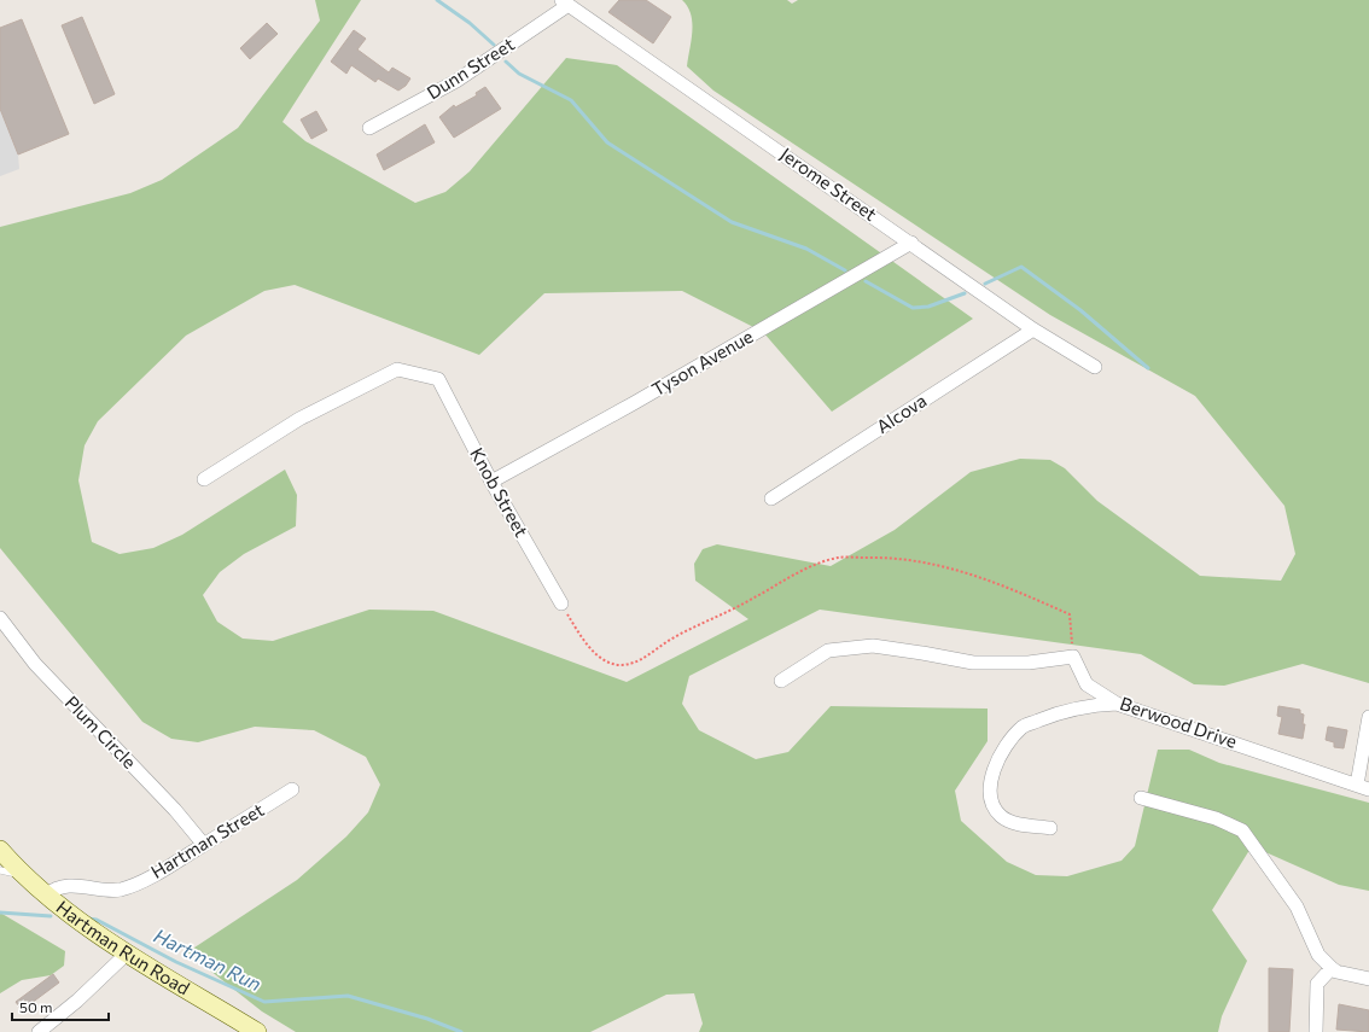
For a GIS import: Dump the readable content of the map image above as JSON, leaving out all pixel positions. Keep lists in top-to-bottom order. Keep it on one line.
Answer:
{"streets":{"main road":["Hartman Run Road"],"street":["Dunn Street","Jerome Street","Tyson Avenue","Alcova","Knob Street","Berwood Drive","Plum Circle","Hartman Street"]},"crossings":[["Dunn Street","Jerome Street"],["Jerome Street","Tyson Avenue"],["Jerome Street","Alcova"],["Tyson Avenue","Knob Street"],["Plum Circle","Hartman Street"],["Hartman Street","Hartman Run Road"]],"water":["Hartman Run"],"scale_bar":"50 m"}
